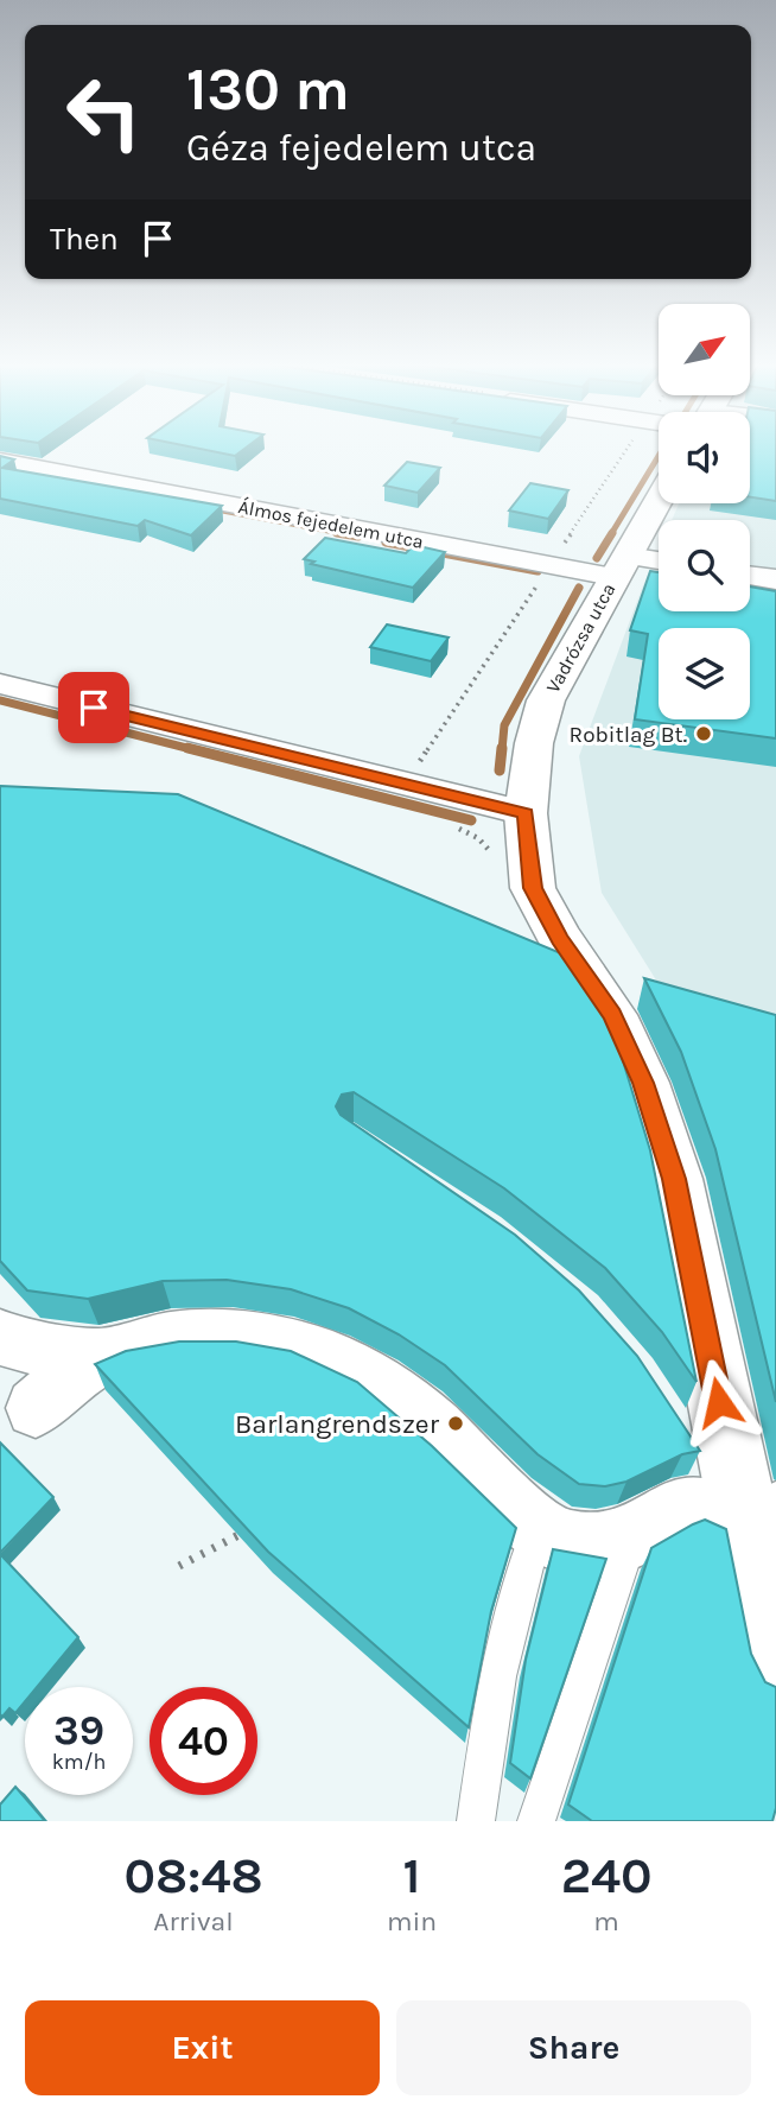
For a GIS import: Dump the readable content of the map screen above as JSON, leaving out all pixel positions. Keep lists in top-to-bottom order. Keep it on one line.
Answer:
{"streets":{"street":["Álmos fejedelem utca","Vadrózsa utca"]},"crossings":[["Álmos fejedelem utca","Vadrózsa utca"]],"places":["Robitlag Bt.","Barlangrendszer"],"north":"top right","page":{"turn":["130 m","Géza fejedelem utca"],"then":"Then","speed":"39 km/h","limit":"40","eta":["08:48","Arrival","1","min","240","m"],"buttons":["Exit","Share"]}}
